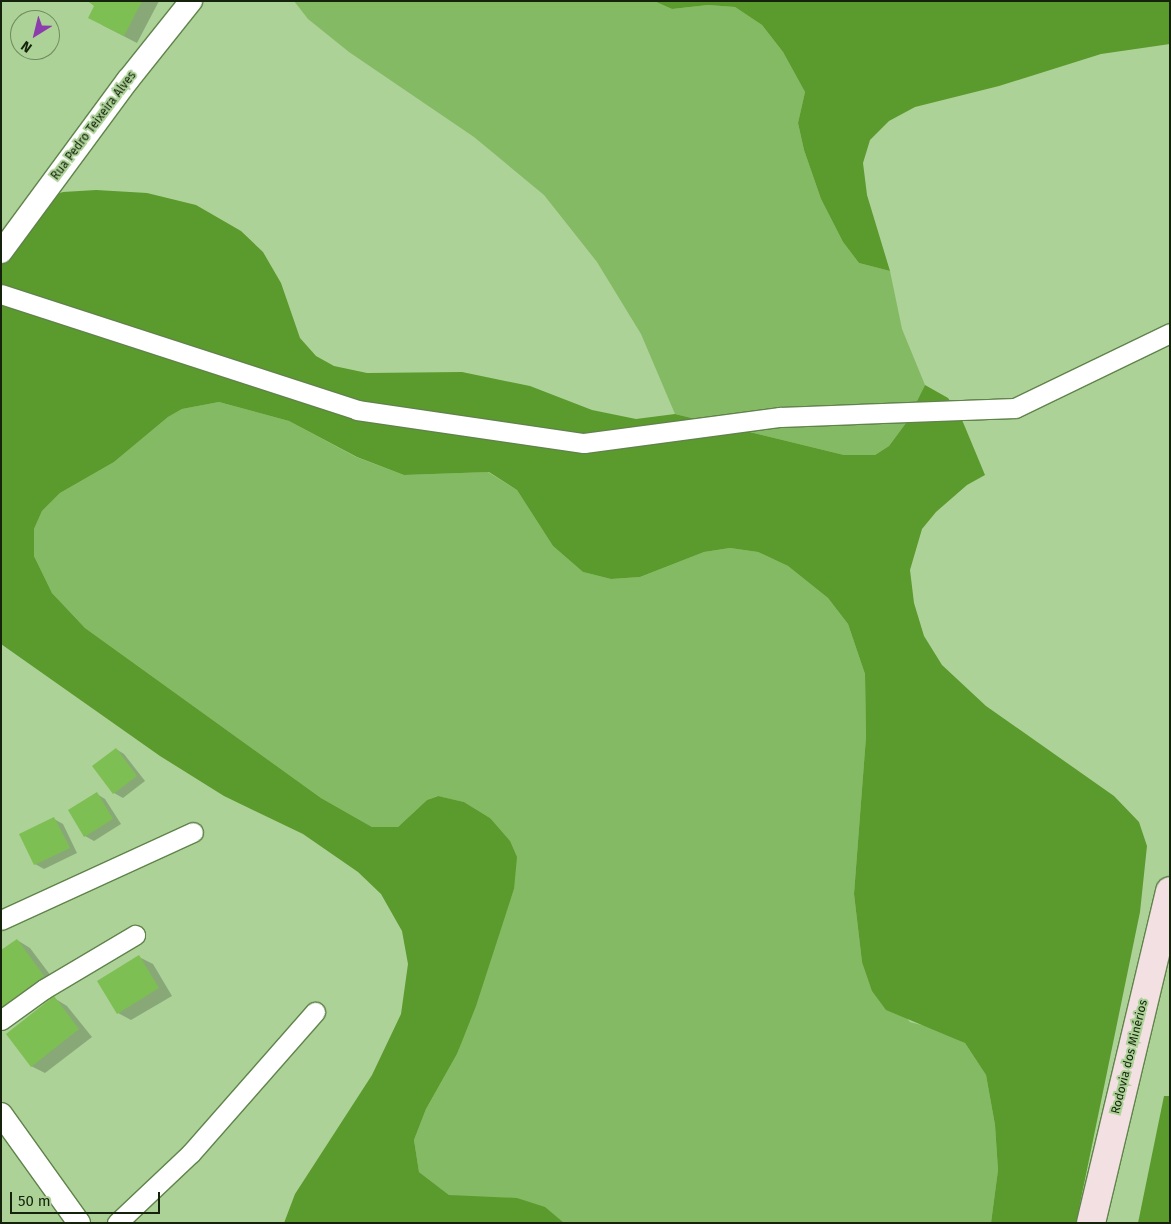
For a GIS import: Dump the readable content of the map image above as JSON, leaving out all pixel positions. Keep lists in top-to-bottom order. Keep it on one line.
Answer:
{"streets":{"main road":["Rodovia dos Minérios"],"street":["Rua Pedro Teixeira Alves"]},"scale_bar":"50 m","north":"bottom left"}
